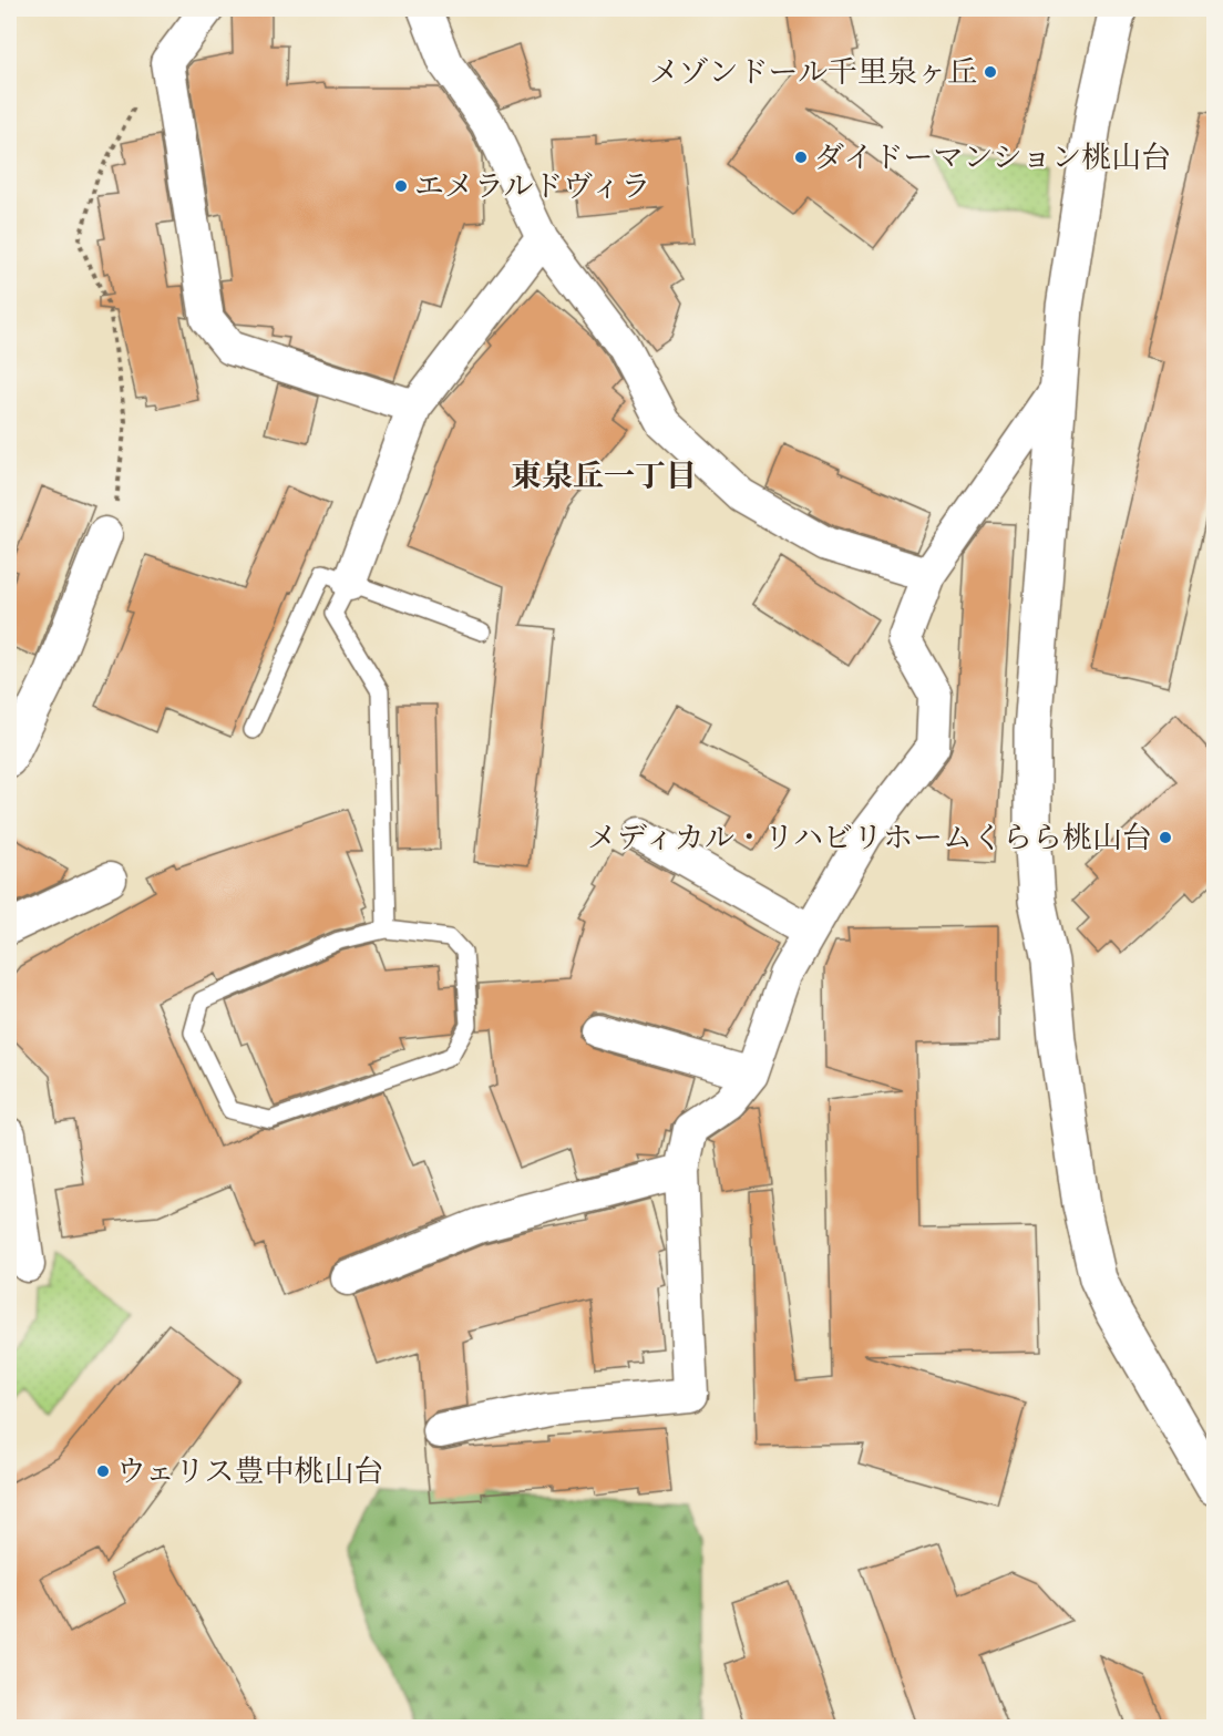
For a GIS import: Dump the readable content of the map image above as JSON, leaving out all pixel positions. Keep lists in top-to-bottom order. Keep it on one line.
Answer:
{"districts":["東泉丘一丁目"],"places":["メゾンドール千里泉ヶ丘","ダイドーマンション桃山台","エメラルドヴィラ","メディカル・リハビリホームくらら桃山台","ウェリス豊中桃山台"]}
